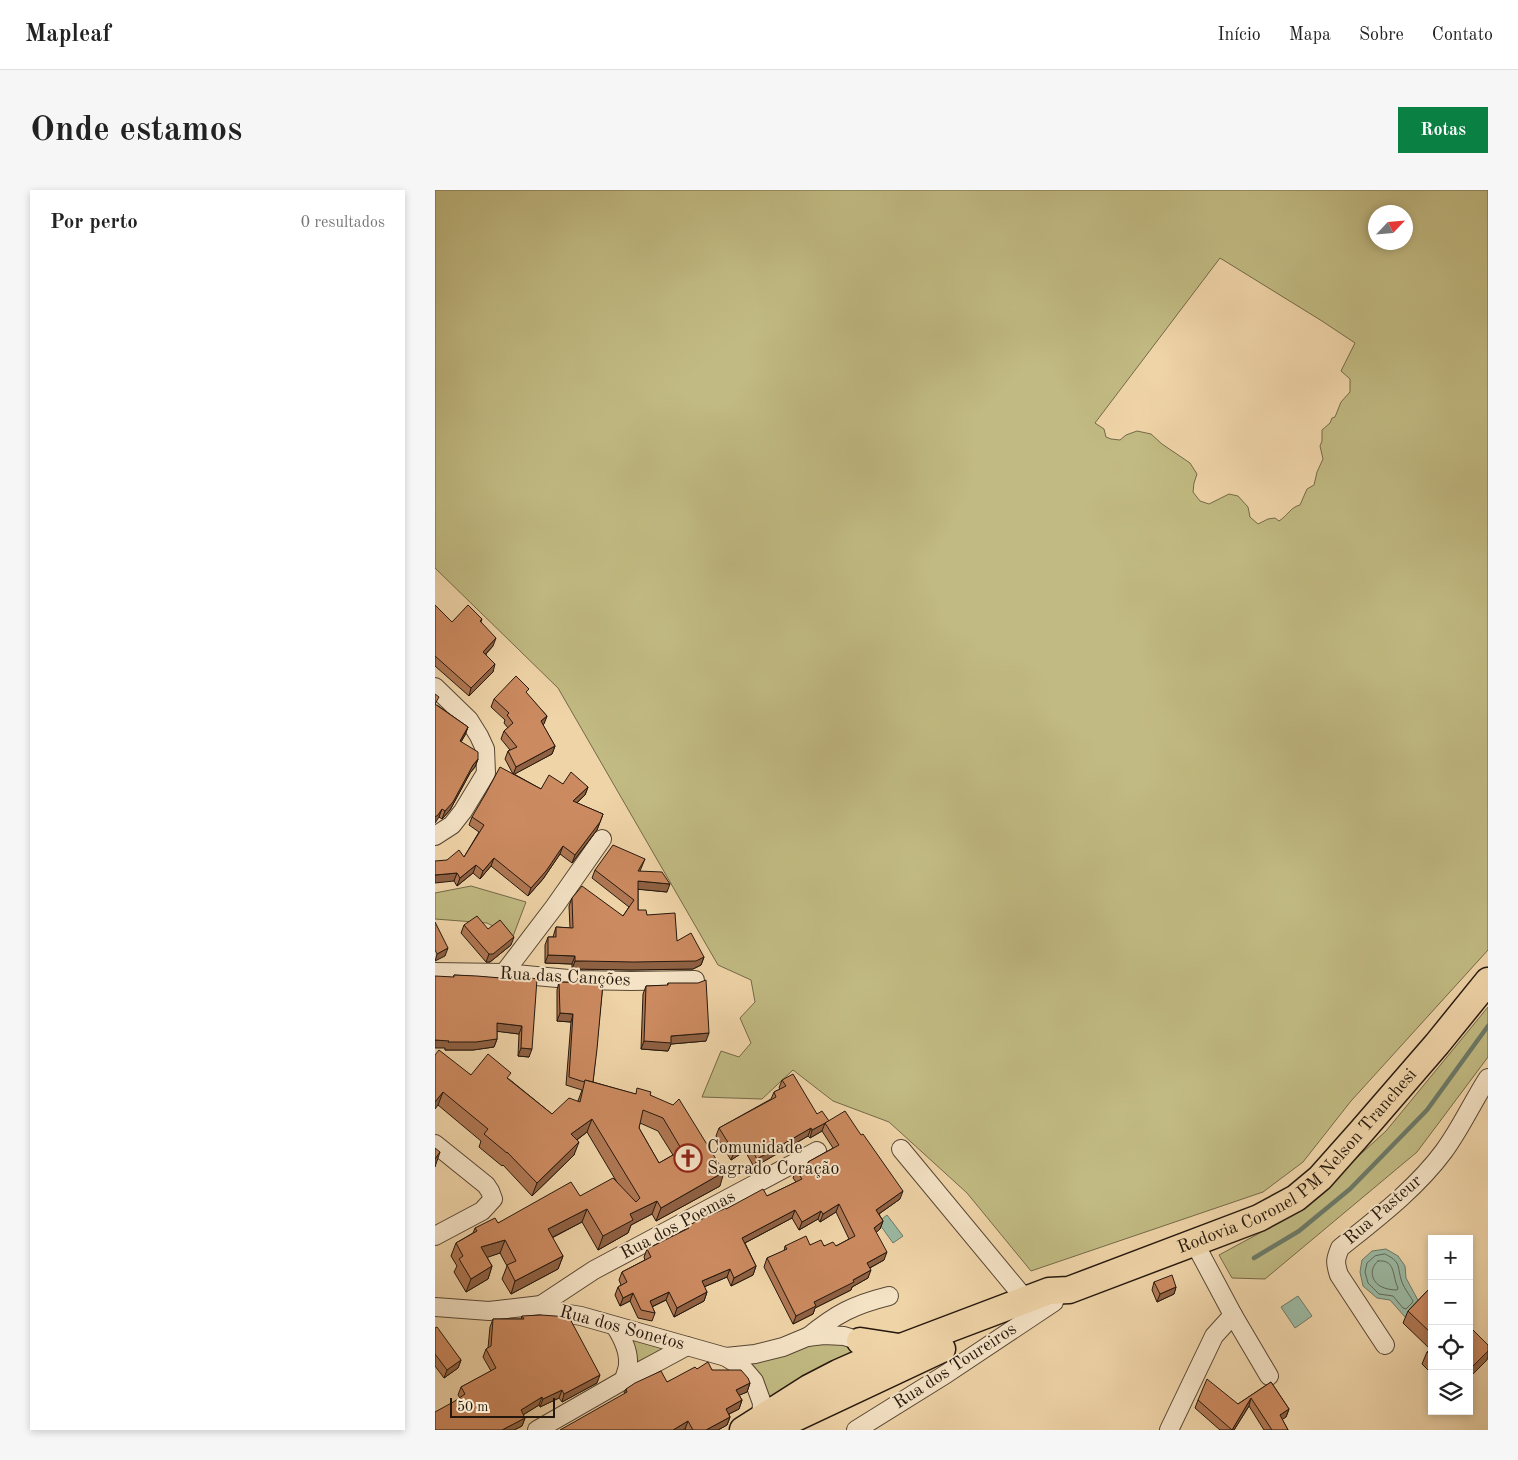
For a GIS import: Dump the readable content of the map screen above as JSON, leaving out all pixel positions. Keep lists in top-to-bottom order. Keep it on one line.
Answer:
{"streets":{"highway":["Rodovia Coronel PM Nelson Tranchesi"],"street":["Rua das Canções","Rua Pasteur","Rua dos Poemas","Rua dos Sonetos","Rua dos Toureiros"]},"crossings":[["Rodovia Coronel PM Nelson Tranchesi","Rua dos Sonetos"],["Rodovia Coronel PM Nelson Tranchesi","Rua dos Toureiros"],["Rua dos Poemas","Rua dos Sonetos"]],"places":{"church":["Comunidade Sagrado Coração"]},"scale_bar":"50 m","north":"top right","page":{"header":"Mapleaf","nav":["Início","Mapa","Sobre","Contato"],"buttons":"Rotas","title":"Onde estamos","heading":["Por perto","0 resultados"],"map_buttons":["+","−"],"scale":"50 m"}}
